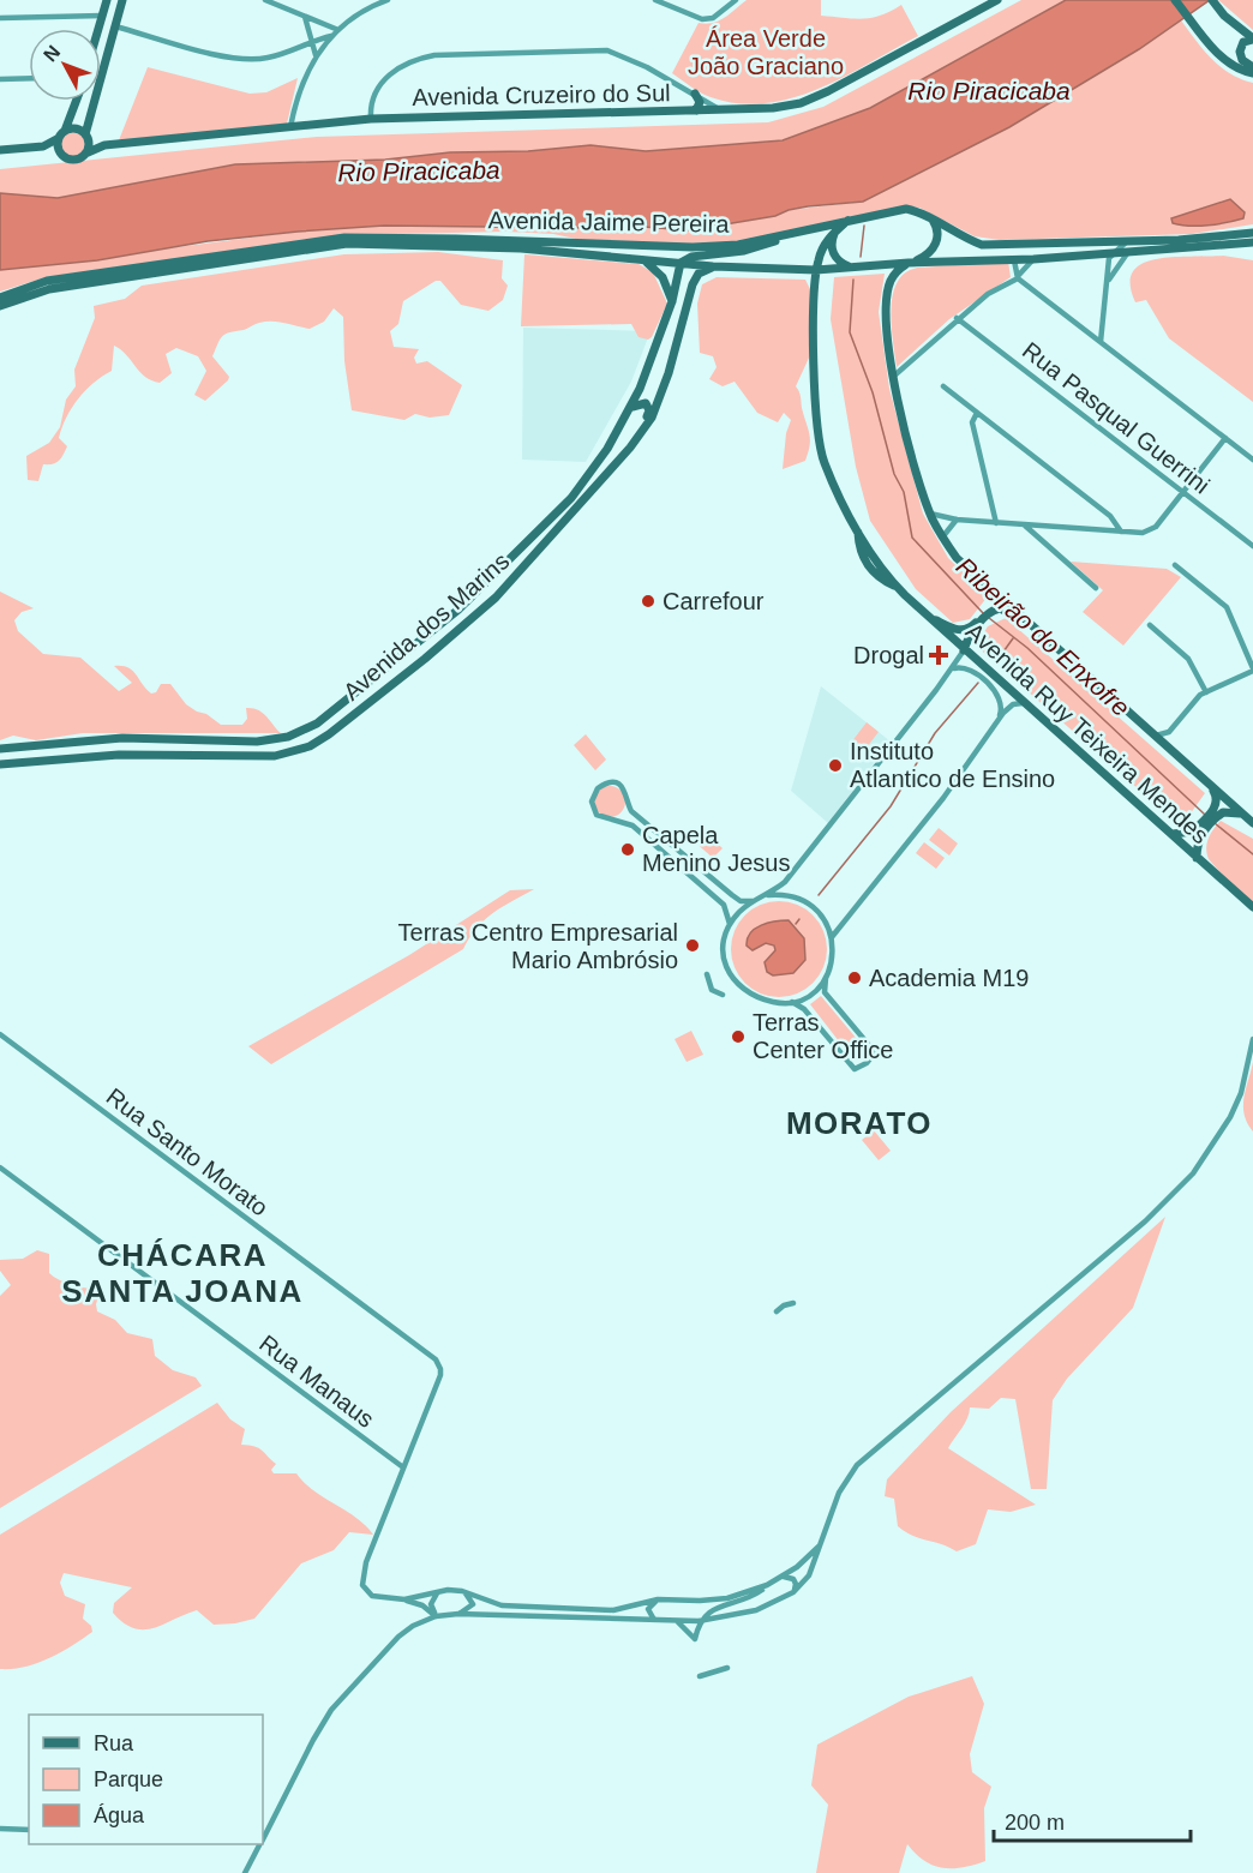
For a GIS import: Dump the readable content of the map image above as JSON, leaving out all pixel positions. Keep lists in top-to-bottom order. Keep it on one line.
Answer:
{"streets":{"main road":["Avenida Cruzeiro do Sul","Avenida Jaime Pereira","Avenida dos Marins","Avenida Ruy Teixeira Mendes"],"street":["Rua Pasqual Guerrini","Rua Santo Morato","Rua Manaus"]},"crossings":[["Avenida Jaime Pereira","Avenida dos Marins"],["Avenida Jaime Pereira","Avenida Ruy Teixeira Mendes"],["Rua Santo Morato","Rua Manaus"]],"districts":["MORATO","CHÁCARA SANTA JOANA"],"water":["Rio Piracicaba","Ribeirão do Enxofre"],"parks":["Área Verde João Graciano"],"places":{"other":["Carrefour","Instituto Atlantico de Ensino","Capela Menino Jesus","Terras Centro Empresarial Mario Ambrósio","Academia M19","Terras Center Office"],"health":["Drogal"]},"legend":["Rua","Parque","Água"],"scale_bar":"200 m","north":"top left"}
